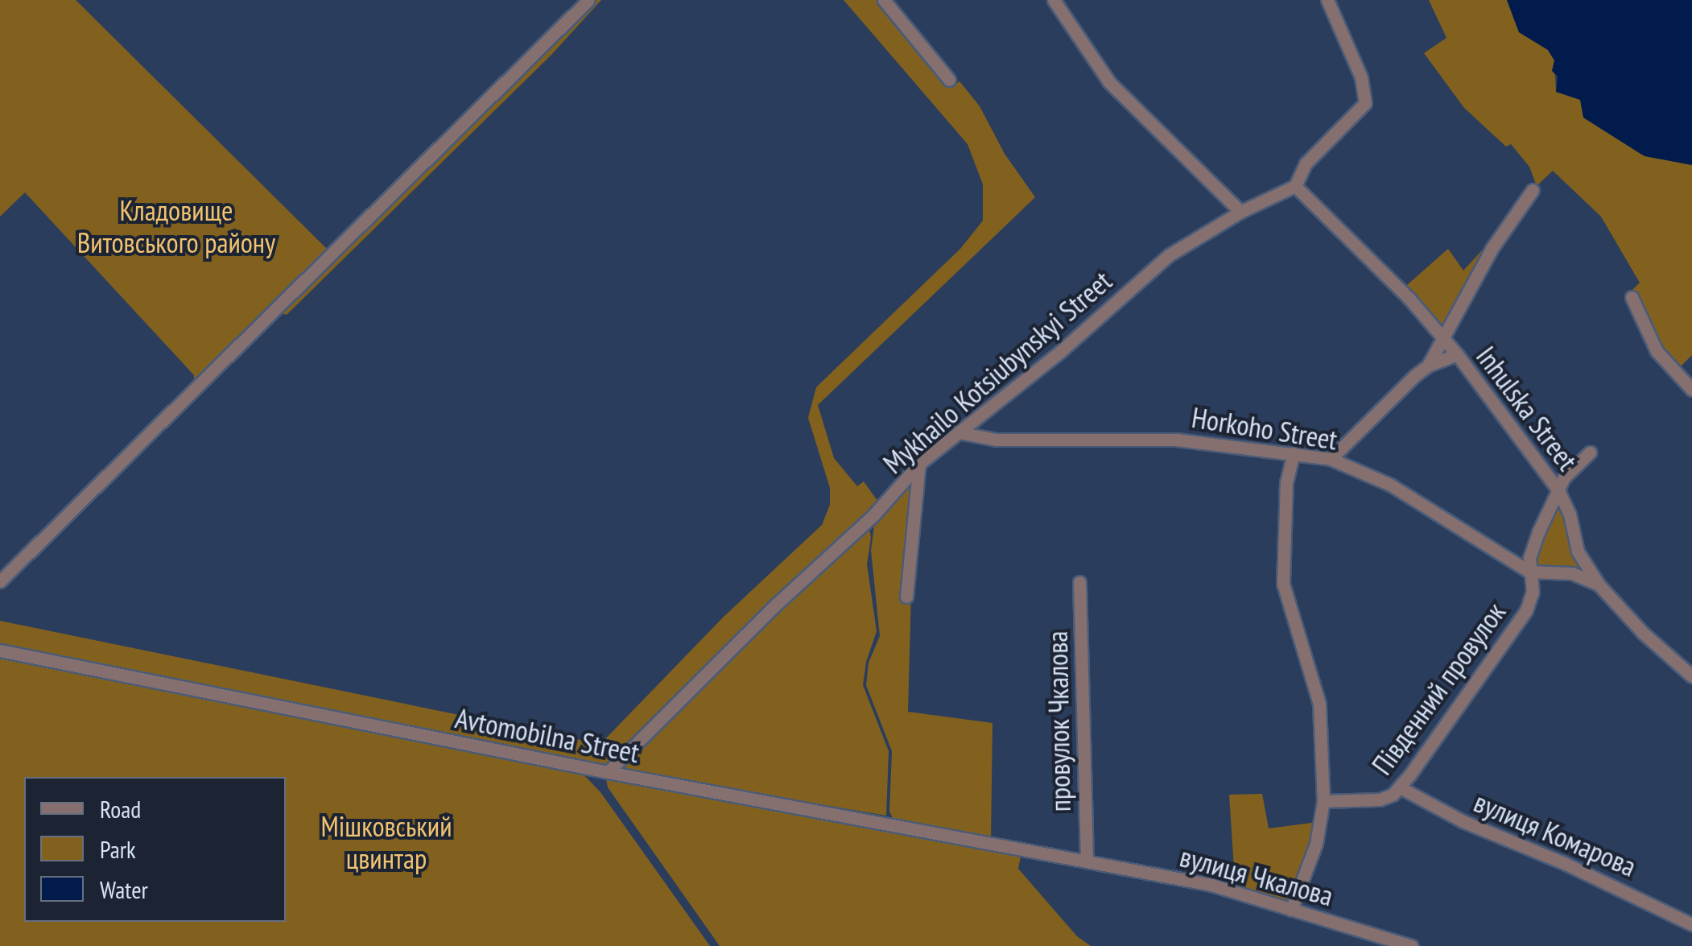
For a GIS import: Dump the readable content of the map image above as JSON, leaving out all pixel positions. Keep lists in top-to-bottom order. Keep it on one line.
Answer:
{"streets":{"street":["Mykhailo Kotsiubynskyi Street","Inhulska Street","Horkoho Street","Південний провулок","провулок Чкалова","Avtomobilna Street","вулиця Комарова","вулиця Чкалова"]},"crossings":[["Mykhailo Kotsiubynskyi Street","Inhulska Street"],["Mykhailo Kotsiubynskyi Street","Horkoho Street"],["Mykhailo Kotsiubynskyi Street","Avtomobilna Street"],["Inhulska Street","Південний провулок"],["Horkoho Street","Південний провулок"],["Південний провулок","вулиця Комарова"],["провулок Чкалова","Avtomobilna Street"],["провулок Чкалова","вулиця Чкалова"],["Avtomobilna Street","вулиця Чкалова"]],"parks":["Кладовище Витовського району","Мішковський цвинтар"],"legend":["Road","Park","Water"]}
